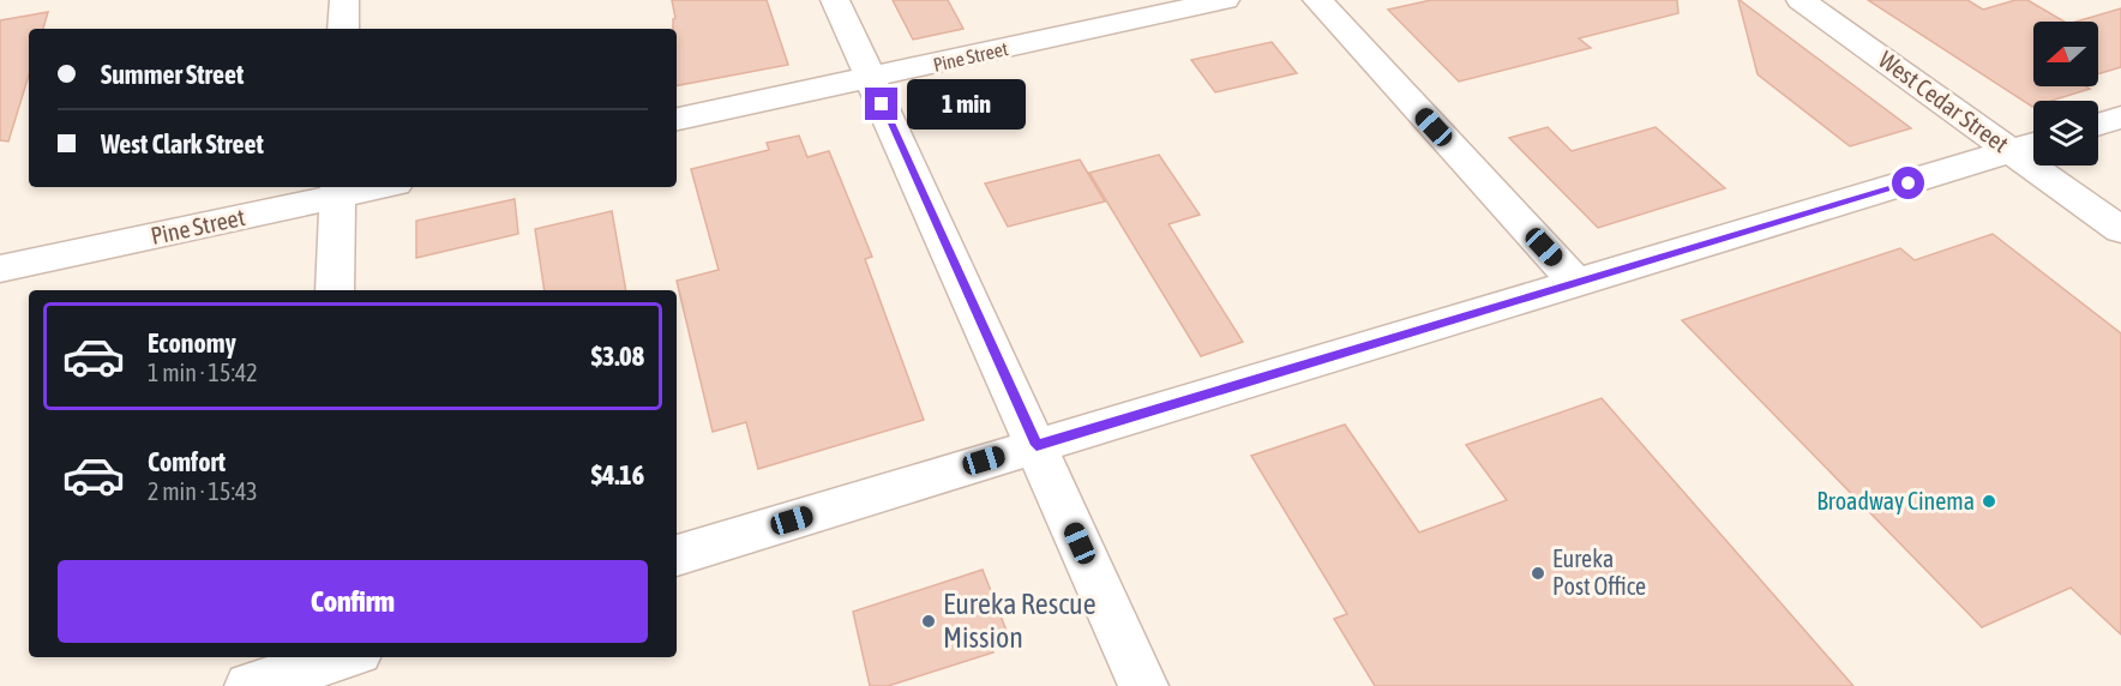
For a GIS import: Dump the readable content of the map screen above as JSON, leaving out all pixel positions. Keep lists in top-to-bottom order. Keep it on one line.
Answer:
{"streets":{"street":["Pine Street","West Cedar Street"]},"places":["Broadway Cinema","Eureka Post Office","Eureka Rescue Mission"],"north":"left","page":{"banner":["Summer Street","West Clark Street"],"bubble":"1 min","list":[{"name":"Economy","note":"1 min · 15:42","value":"$3.08"},{"name":"Comfort","note":"2 min · 15:43","value":"$4.16"}],"buttons":"Confirm"}}
